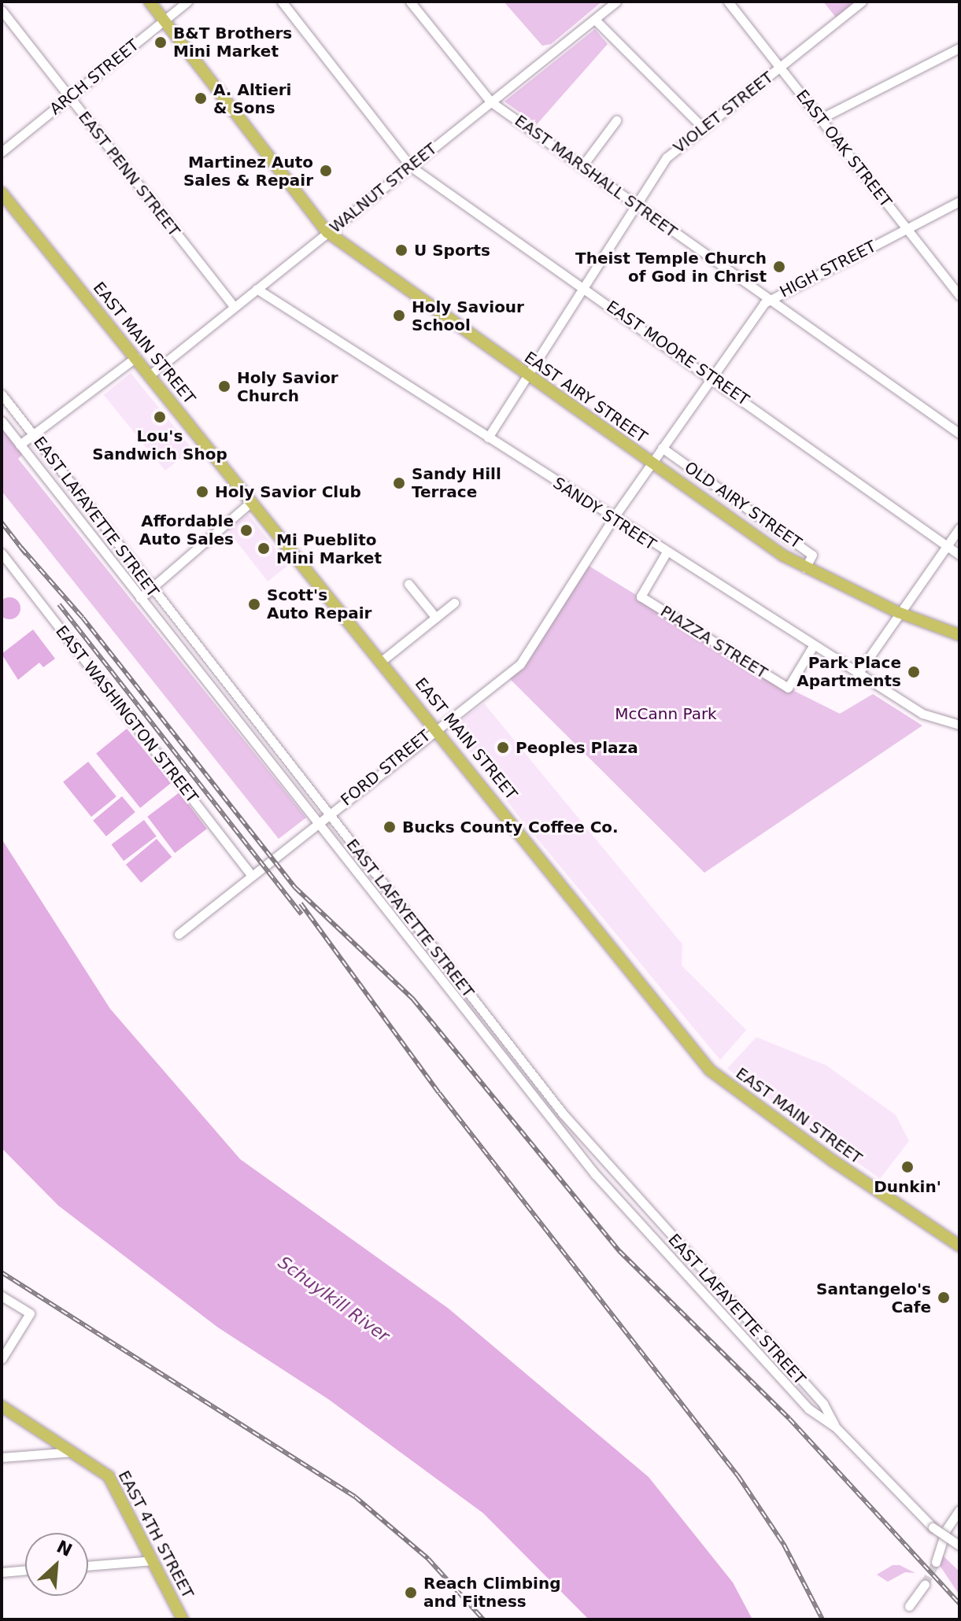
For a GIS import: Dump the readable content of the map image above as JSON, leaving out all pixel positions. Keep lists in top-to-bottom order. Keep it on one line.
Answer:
{"streets":{"main road":["EAST MAIN STREET","EAST AIRY STREET","EAST 4TH STREET"],"street":["ARCH STREET","VIOLET STREET","EAST OAK STREET","EAST PENN STREET","EAST MARSHALL STREET","WALNUT STREET","HIGH STREET","EAST MOORE STREET","OLD AIRY STREET","SANDY STREET","EAST LAFAYETTE STREET","PIAZZA STREET","EAST WASHINGTON STREET","FORD STREET"]},"crossings":[["ARCH STREET","EAST PENN STREET"],["ARCH STREET","EAST AIRY STREET"],["VIOLET STREET","EAST OAK STREET"],["VIOLET STREET","EAST MARSHALL STREET"],["VIOLET STREET","EAST MOORE STREET"],["VIOLET STREET","EAST AIRY STREET"],["VIOLET STREET","SANDY STREET"],["EAST OAK STREET","HIGH STREET"],["EAST PENN STREET","WALNUT STREET"],["EAST MARSHALL STREET","WALNUT STREET"],["EAST MARSHALL STREET","HIGH STREET"],["WALNUT STREET","EAST MAIN STREET"],["WALNUT STREET","EAST MOORE STREET"],["WALNUT STREET","EAST AIRY STREET"],["WALNUT STREET","SANDY STREET"],["HIGH STREET","EAST MOORE STREET"],["HIGH STREET","EAST AIRY STREET"],["HIGH STREET","OLD AIRY STREET"],["HIGH STREET","SANDY STREET"],["HIGH STREET","FORD STREET"],["EAST MAIN STREET","FORD STREET"],["EAST AIRY STREET","OLD AIRY STREET"],["SANDY STREET","PIAZZA STREET"],["SANDY STREET","FORD STREET"],["EAST LAFAYETTE STREET","FORD STREET"],["EAST WASHINGTON STREET","FORD STREET"]],"water":["Schuylkill River"],"parks":["McCann Park"],"places":["B&T Brothers Mini Market","A. Altieri & Sons","Martinez Auto Sales & Repair","U Sports","Theist Temple Church of God in Christ","Holy Saviour School","Holy Savior Church","Lou's Sandwich Shop","Sandy Hill Terrace","Holy Savior Club","Affordable Auto Sales","Mi Pueblito Mini Market","Scott's Auto Repair","Park Place Apartments","Peoples Plaza","Bucks County Coffee Co.","Dunkin'","Santangelo's Cafe","Reach Climbing and Fitness"],"north":"top right"}
